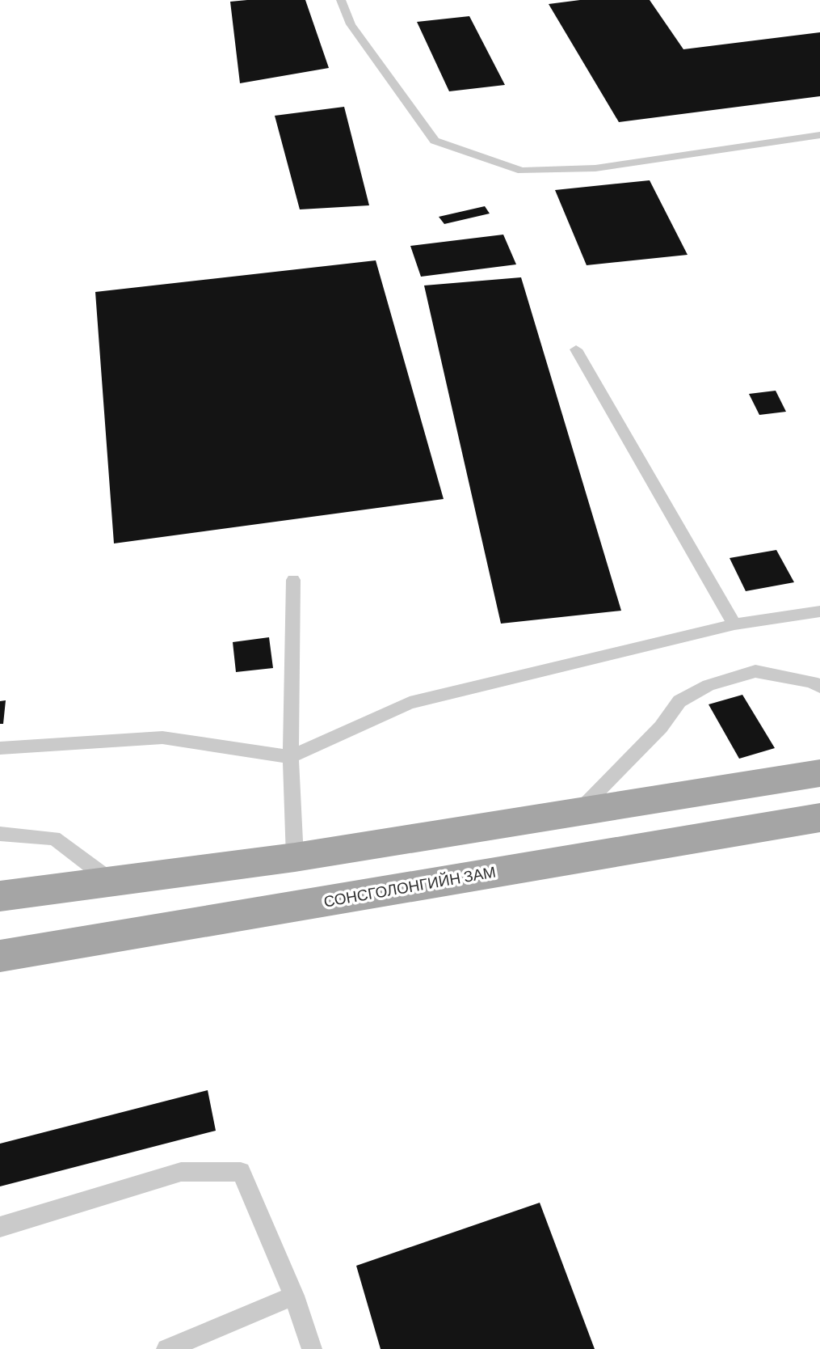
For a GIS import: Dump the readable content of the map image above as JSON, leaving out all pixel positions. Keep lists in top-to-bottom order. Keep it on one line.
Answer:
{"streets":{"main road":["СОНСГОЛОНГИЙН ЗАМ"]}}
